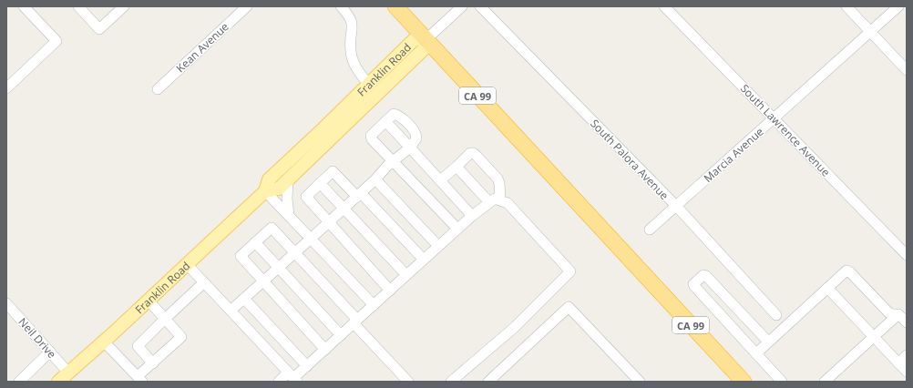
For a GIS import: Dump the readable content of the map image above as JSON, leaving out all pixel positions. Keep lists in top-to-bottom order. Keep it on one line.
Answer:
{"streets":{"highway":["CA 99"],"main road":["Franklin Road"],"street":["Kean Avenue","South Lawrence Avenue","Marcia Avenue","South Palora Avenue","Neil Drive"]},"crossings":[["Franklin Road","CA 99"],["Franklin Road","Neil Drive"],["South Lawrence Avenue","Marcia Avenue"],["Marcia Avenue","South Palora Avenue"]]}
